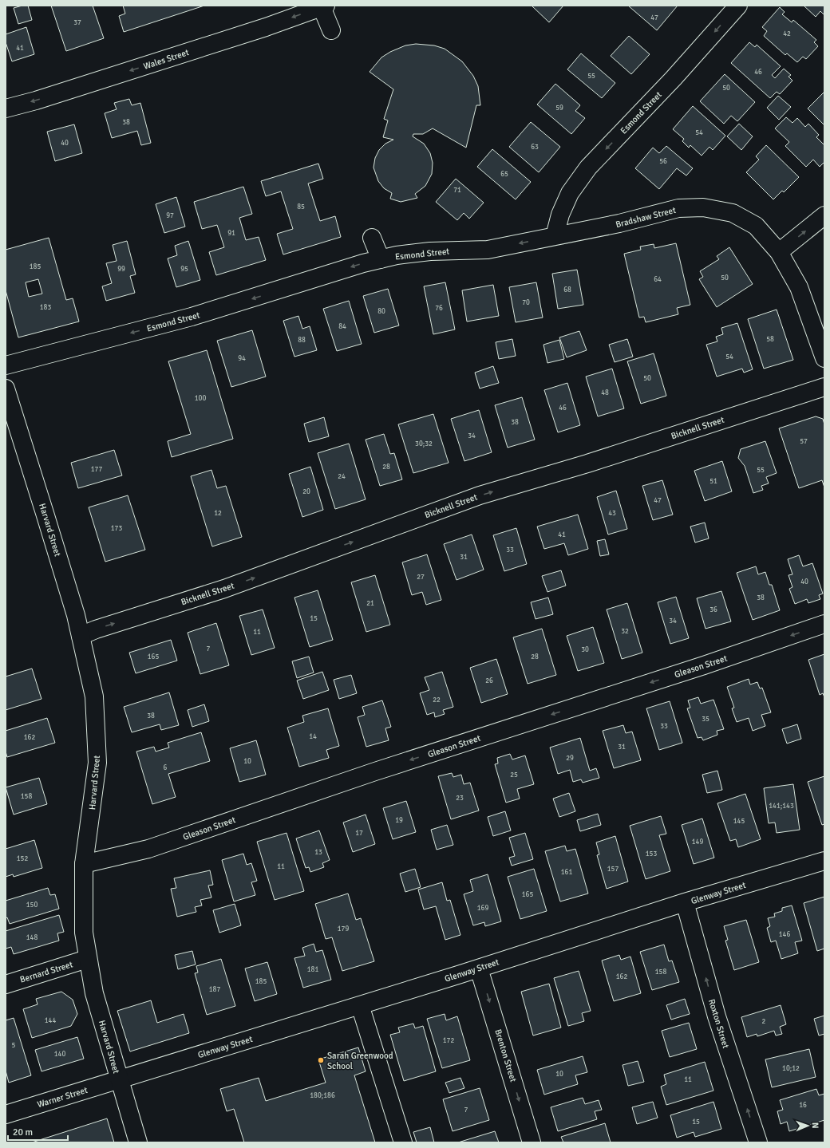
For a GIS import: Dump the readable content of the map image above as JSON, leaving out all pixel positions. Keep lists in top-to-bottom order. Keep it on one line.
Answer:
{"streets":{"street":["Wales Street","Esmond Street","Bradshaw Street","Bicknell Street","Harvard Street","Gleason Street","Glenway Street","Bernard Street","Roxton Street","Brenton Street","Warner Street"]},"crossings":[["Esmond Street","Bradshaw Street"],["Bicknell Street","Harvard Street"],["Harvard Street","Gleason Street"],["Harvard Street","Glenway Street"],["Harvard Street","Bernard Street"],["Harvard Street","Warner Street"],["Glenway Street","Roxton Street"],["Glenway Street","Brenton Street"],["Glenway Street","Warner Street"]],"one_way":["Wales Street","Esmond Street","Bicknell Street","Gleason Street","Roxton Street"],"places":["Sarah Greenwood School"],"house_numbers":["47","37","42","41","46","55","50","59","38","54","40","63","56","65","71","85","97","91","185","99","95","50","64","68","70","183","76","80","84","58","88","54","94","50","48","100","46","38","34","57","30;32","28","177","55","24","51","20","47","12","43","173","41","33","31","27","40","38","21","36","15","34","32","11","7","30","165","28","26","22","38","35","33","14","162","31","29","10","6","25","158","23","141;143","19","145","17","149","13","153","152","11","157","161","165","150","169","179","146","148","181","158","162","185","187","144","2","172","5","140","10;12","10","11","180;186","16","7","15"],"scale_bar":"20 m","north":"right"}
